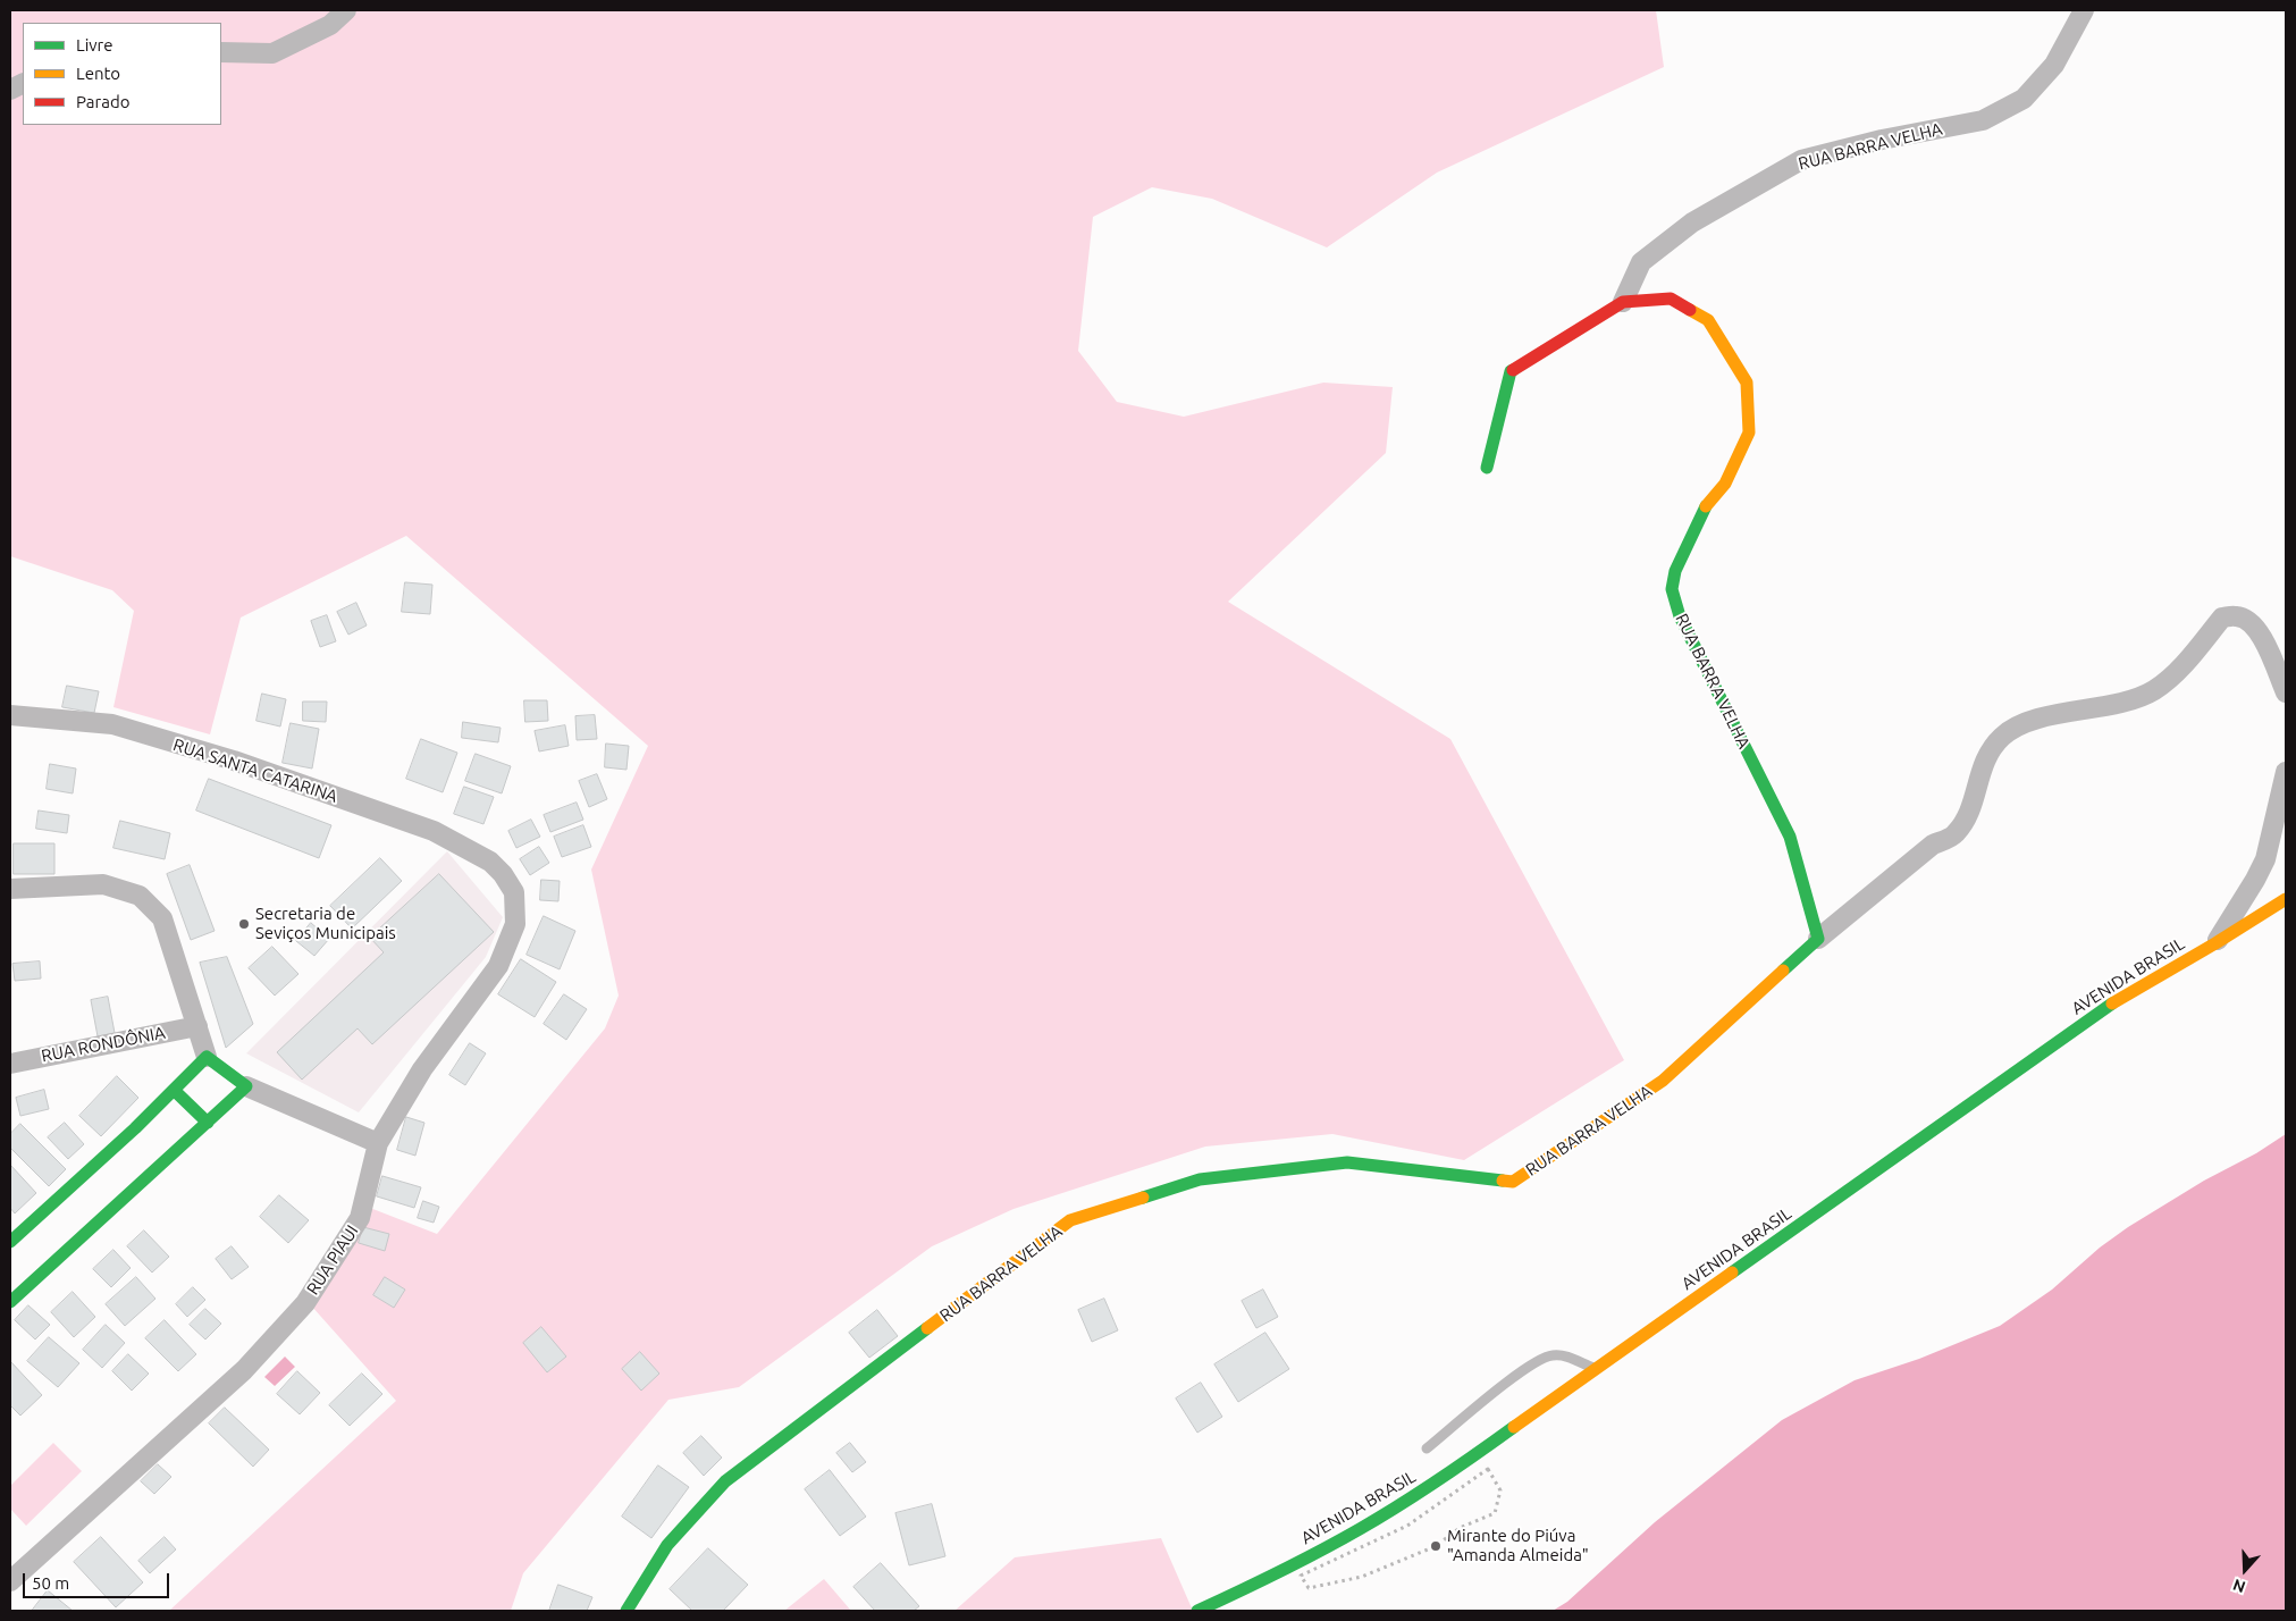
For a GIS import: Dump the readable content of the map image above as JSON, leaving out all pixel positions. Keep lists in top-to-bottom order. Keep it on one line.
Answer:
{"streets":{"street":["RUA BARRA VELHA","RUA SANTA CATARINA","AVENIDA BRASIL","RUA RONDÔNIA","RUA PIAUI"]},"crossings":[["RUA SANTA CATARINA","RUA PIAUI"]],"places":["Secretaria de Seviços Municipais","Mirante do Piúva \"Amanda Almeida\""],"legend":["Livre","Lento","Parado"],"scale_bar":"50 m","north":"bottom"}
